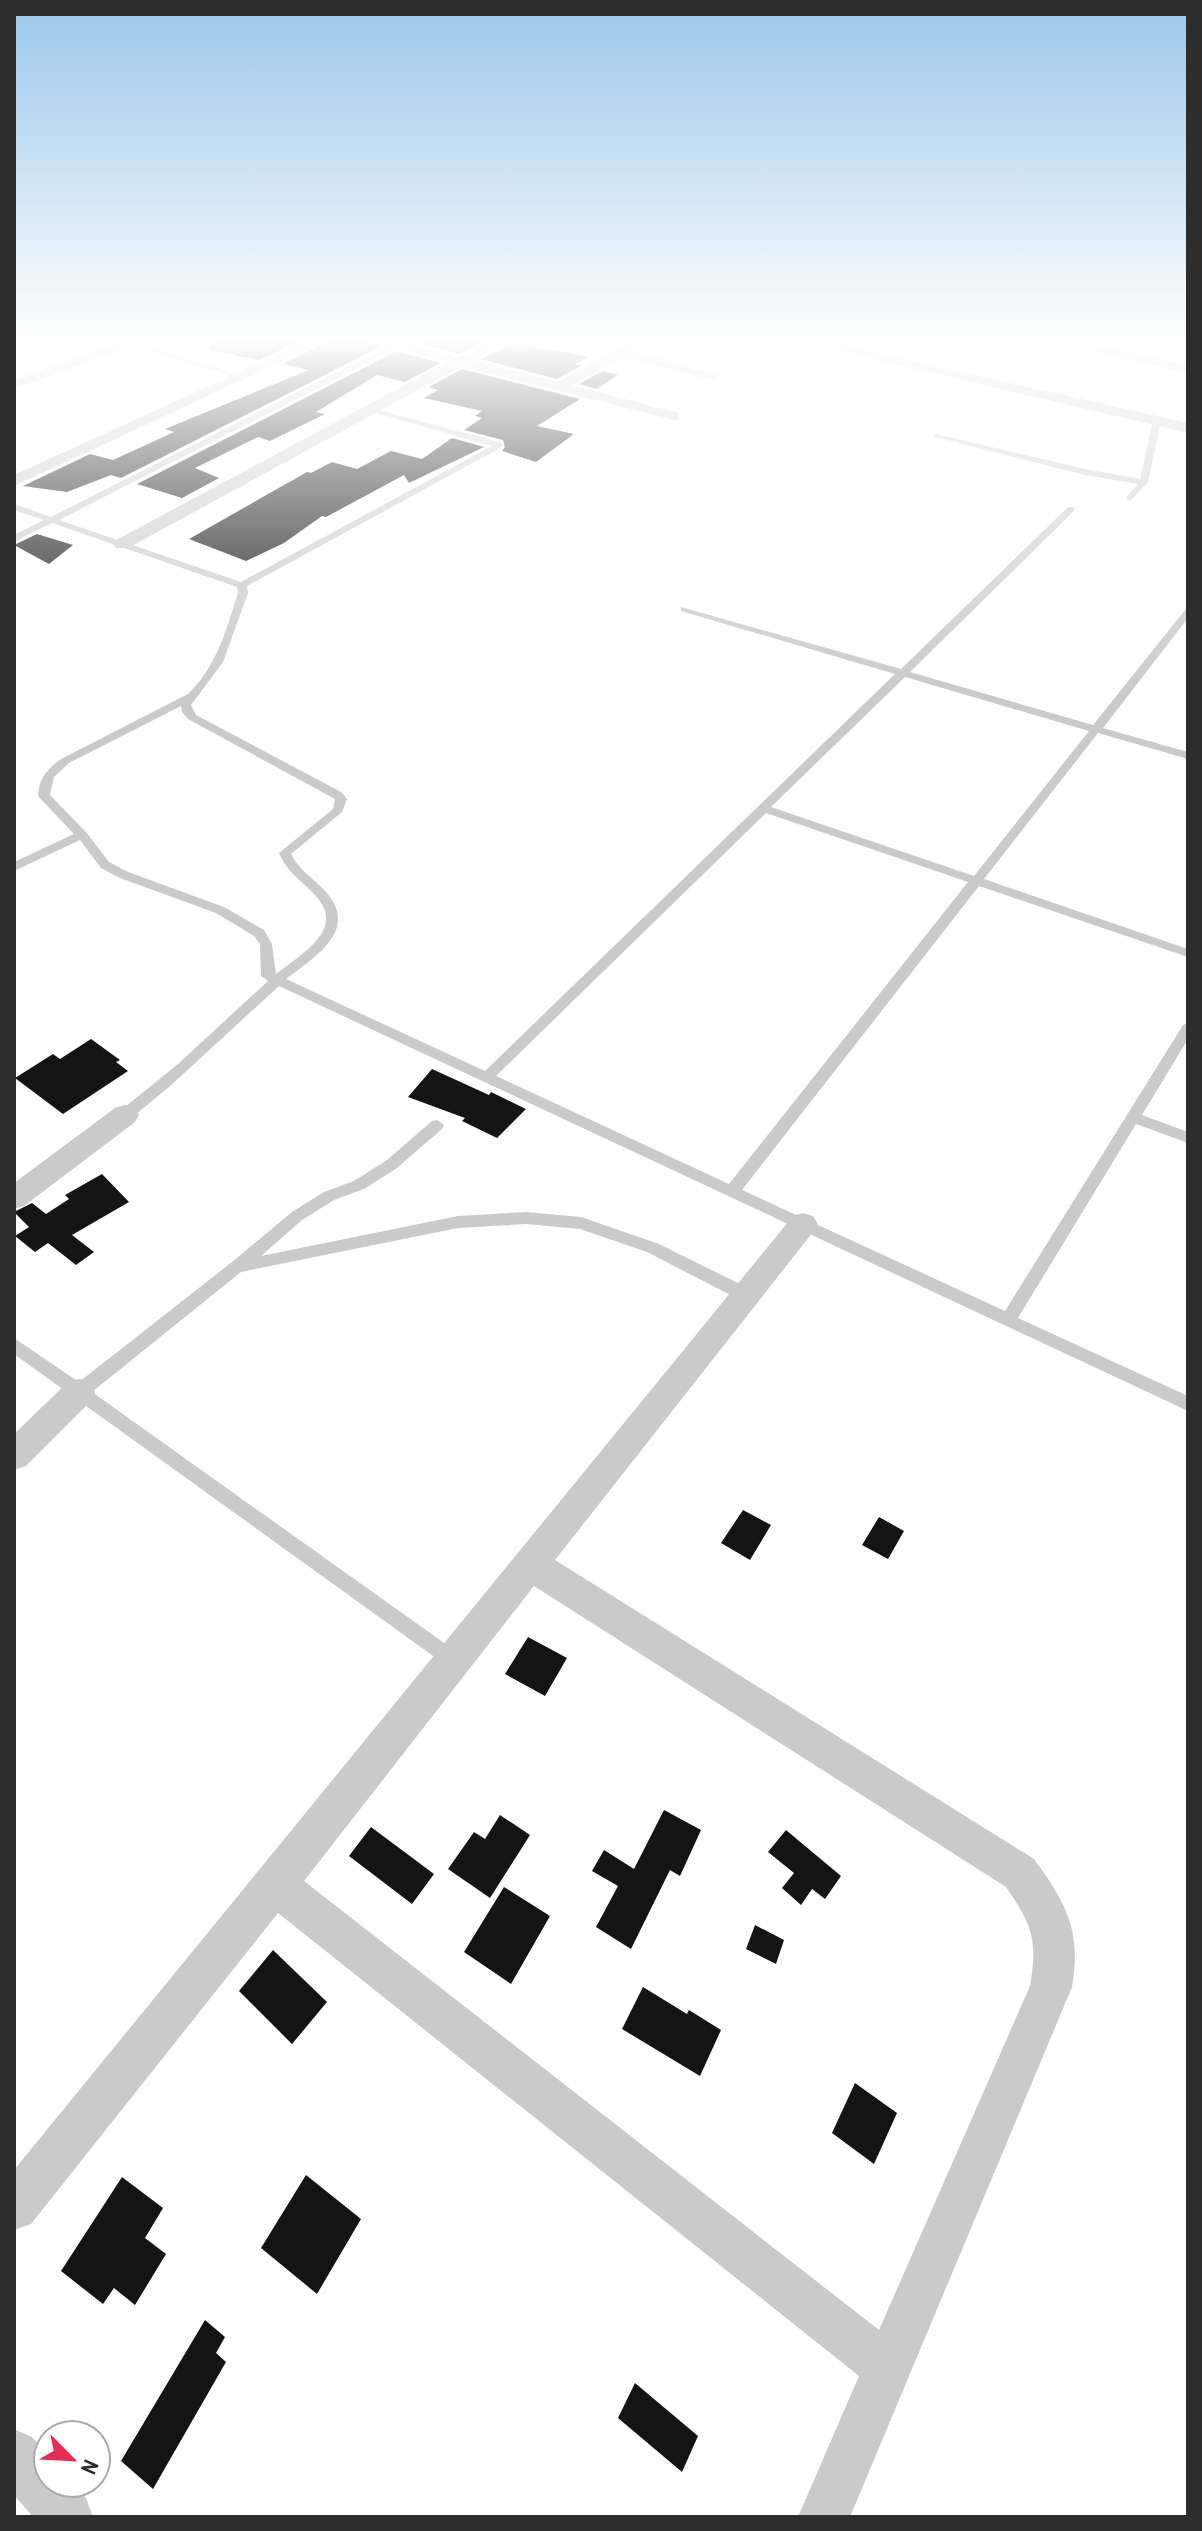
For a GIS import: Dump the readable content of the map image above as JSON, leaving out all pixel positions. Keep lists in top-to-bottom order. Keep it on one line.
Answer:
{"north":"bottom right"}
